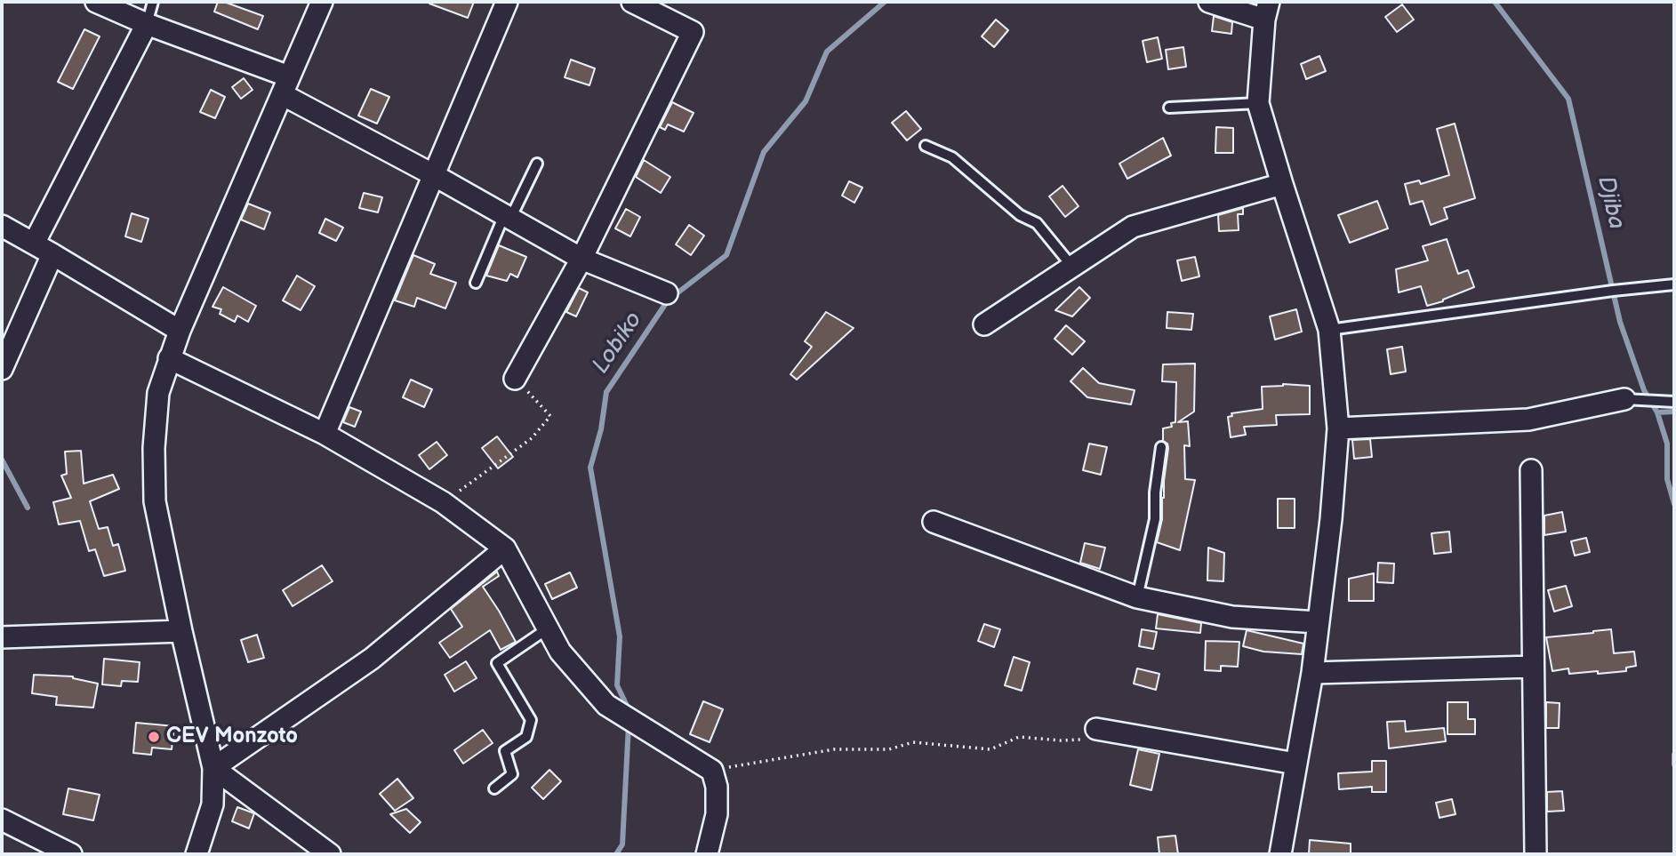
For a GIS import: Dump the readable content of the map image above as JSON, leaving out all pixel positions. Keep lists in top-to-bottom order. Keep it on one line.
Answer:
{"water":["Djiba","Lobiko"],"places":["CEV Monzoto"]}
